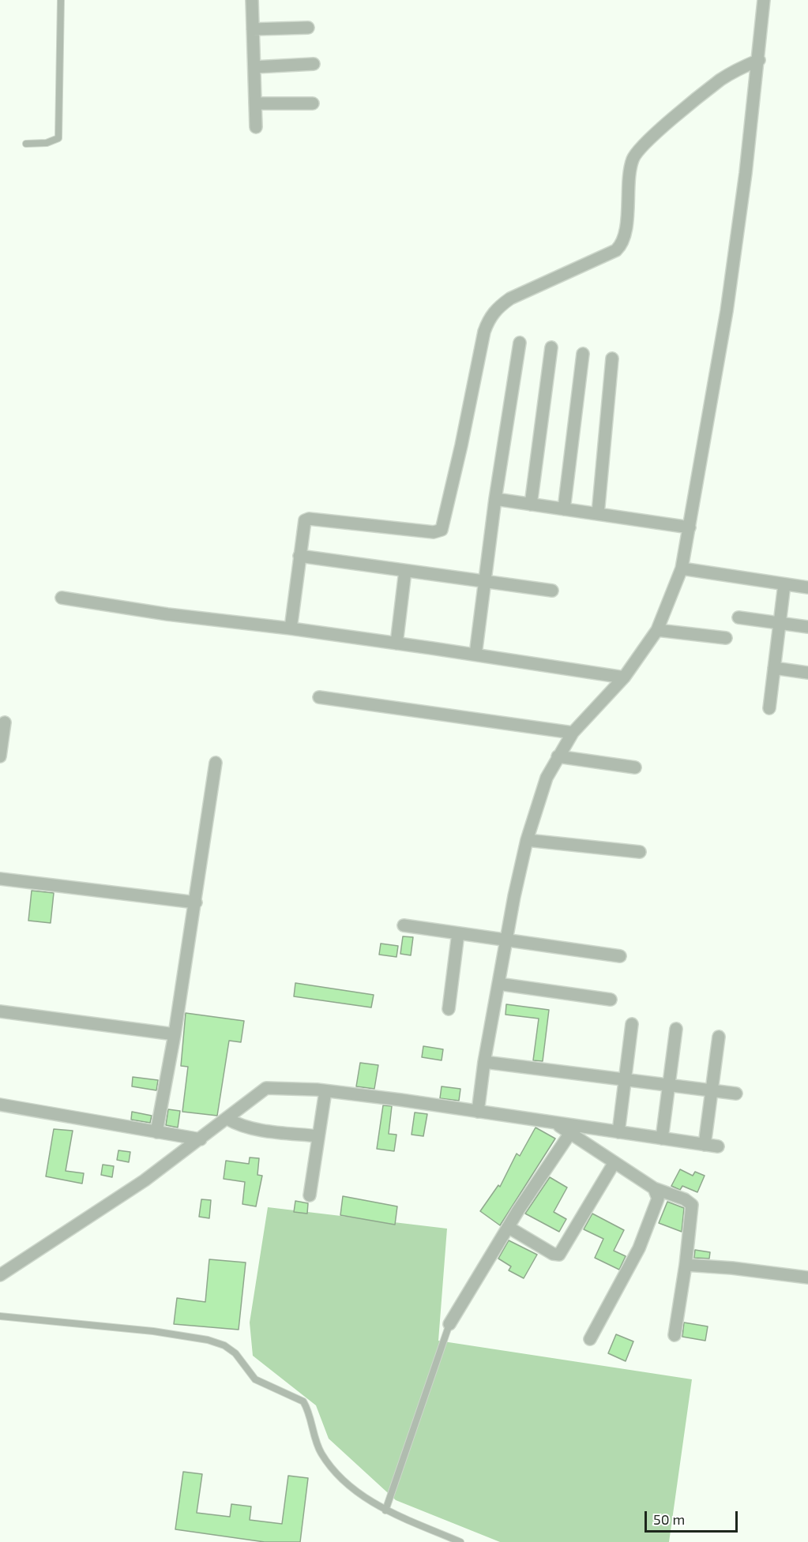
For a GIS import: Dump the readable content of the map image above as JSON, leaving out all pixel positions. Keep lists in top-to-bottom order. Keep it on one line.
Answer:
{"scale_bar":"50 m"}
